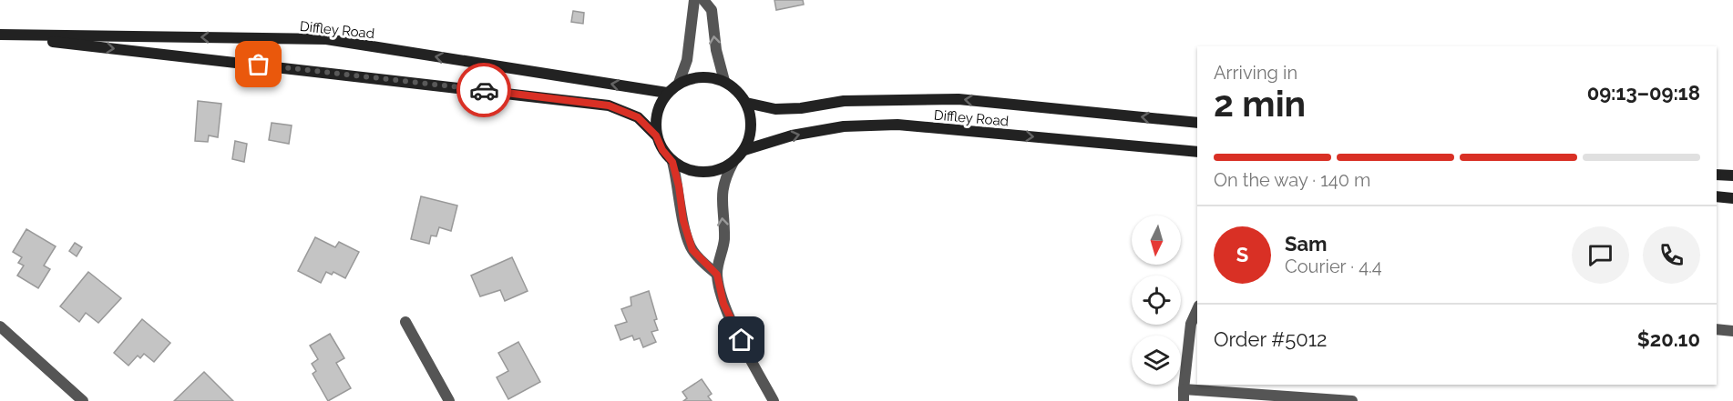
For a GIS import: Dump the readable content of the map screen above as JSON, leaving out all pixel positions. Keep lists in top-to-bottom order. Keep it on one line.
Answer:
{"streets":{"main road":["Diffley Road"]},"north":"bottom","page":{"heading":["2 min","Arriving in","09:13–09:18"],"panel":["Sam","Courier · 4.4","Order #5012","$20.10"],"bar":"On the way · 140 m","round":"S"}}
